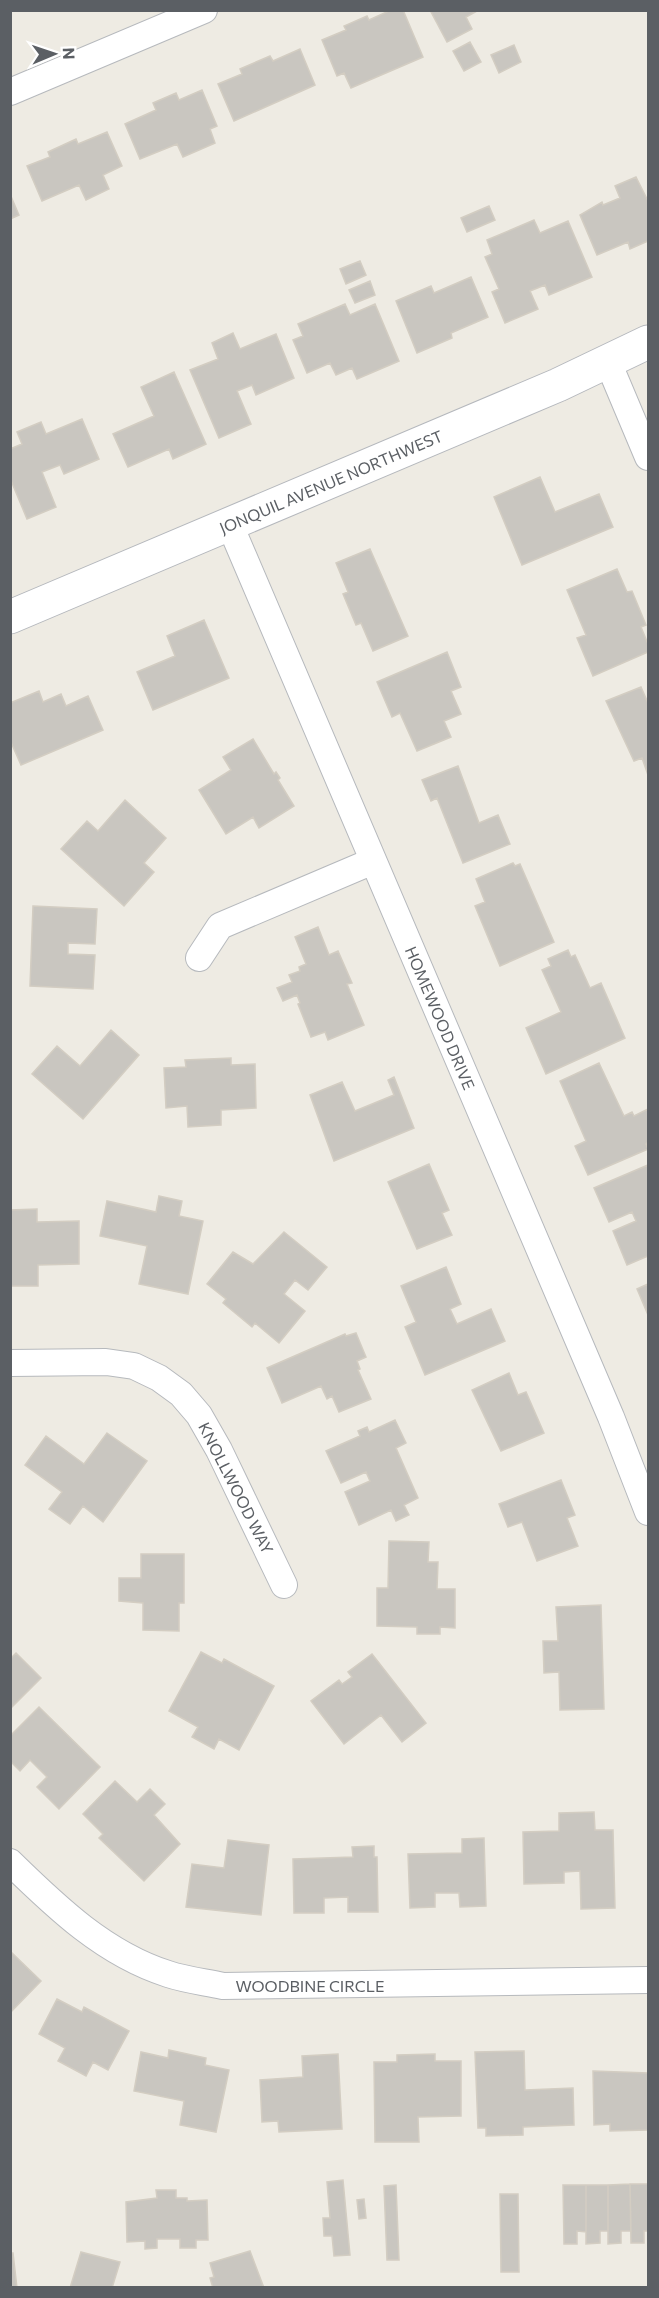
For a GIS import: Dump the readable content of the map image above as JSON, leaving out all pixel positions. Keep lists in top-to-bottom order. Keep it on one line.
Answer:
{"streets":{"street":["JONQUIL AVENUE NORTHWEST","HOMEWOOD DRIVE","KNOLLWOOD WAY","WOODBINE CIRCLE"]},"crossings":[["JONQUIL AVENUE NORTHWEST","HOMEWOOD DRIVE"]],"north":"right"}
